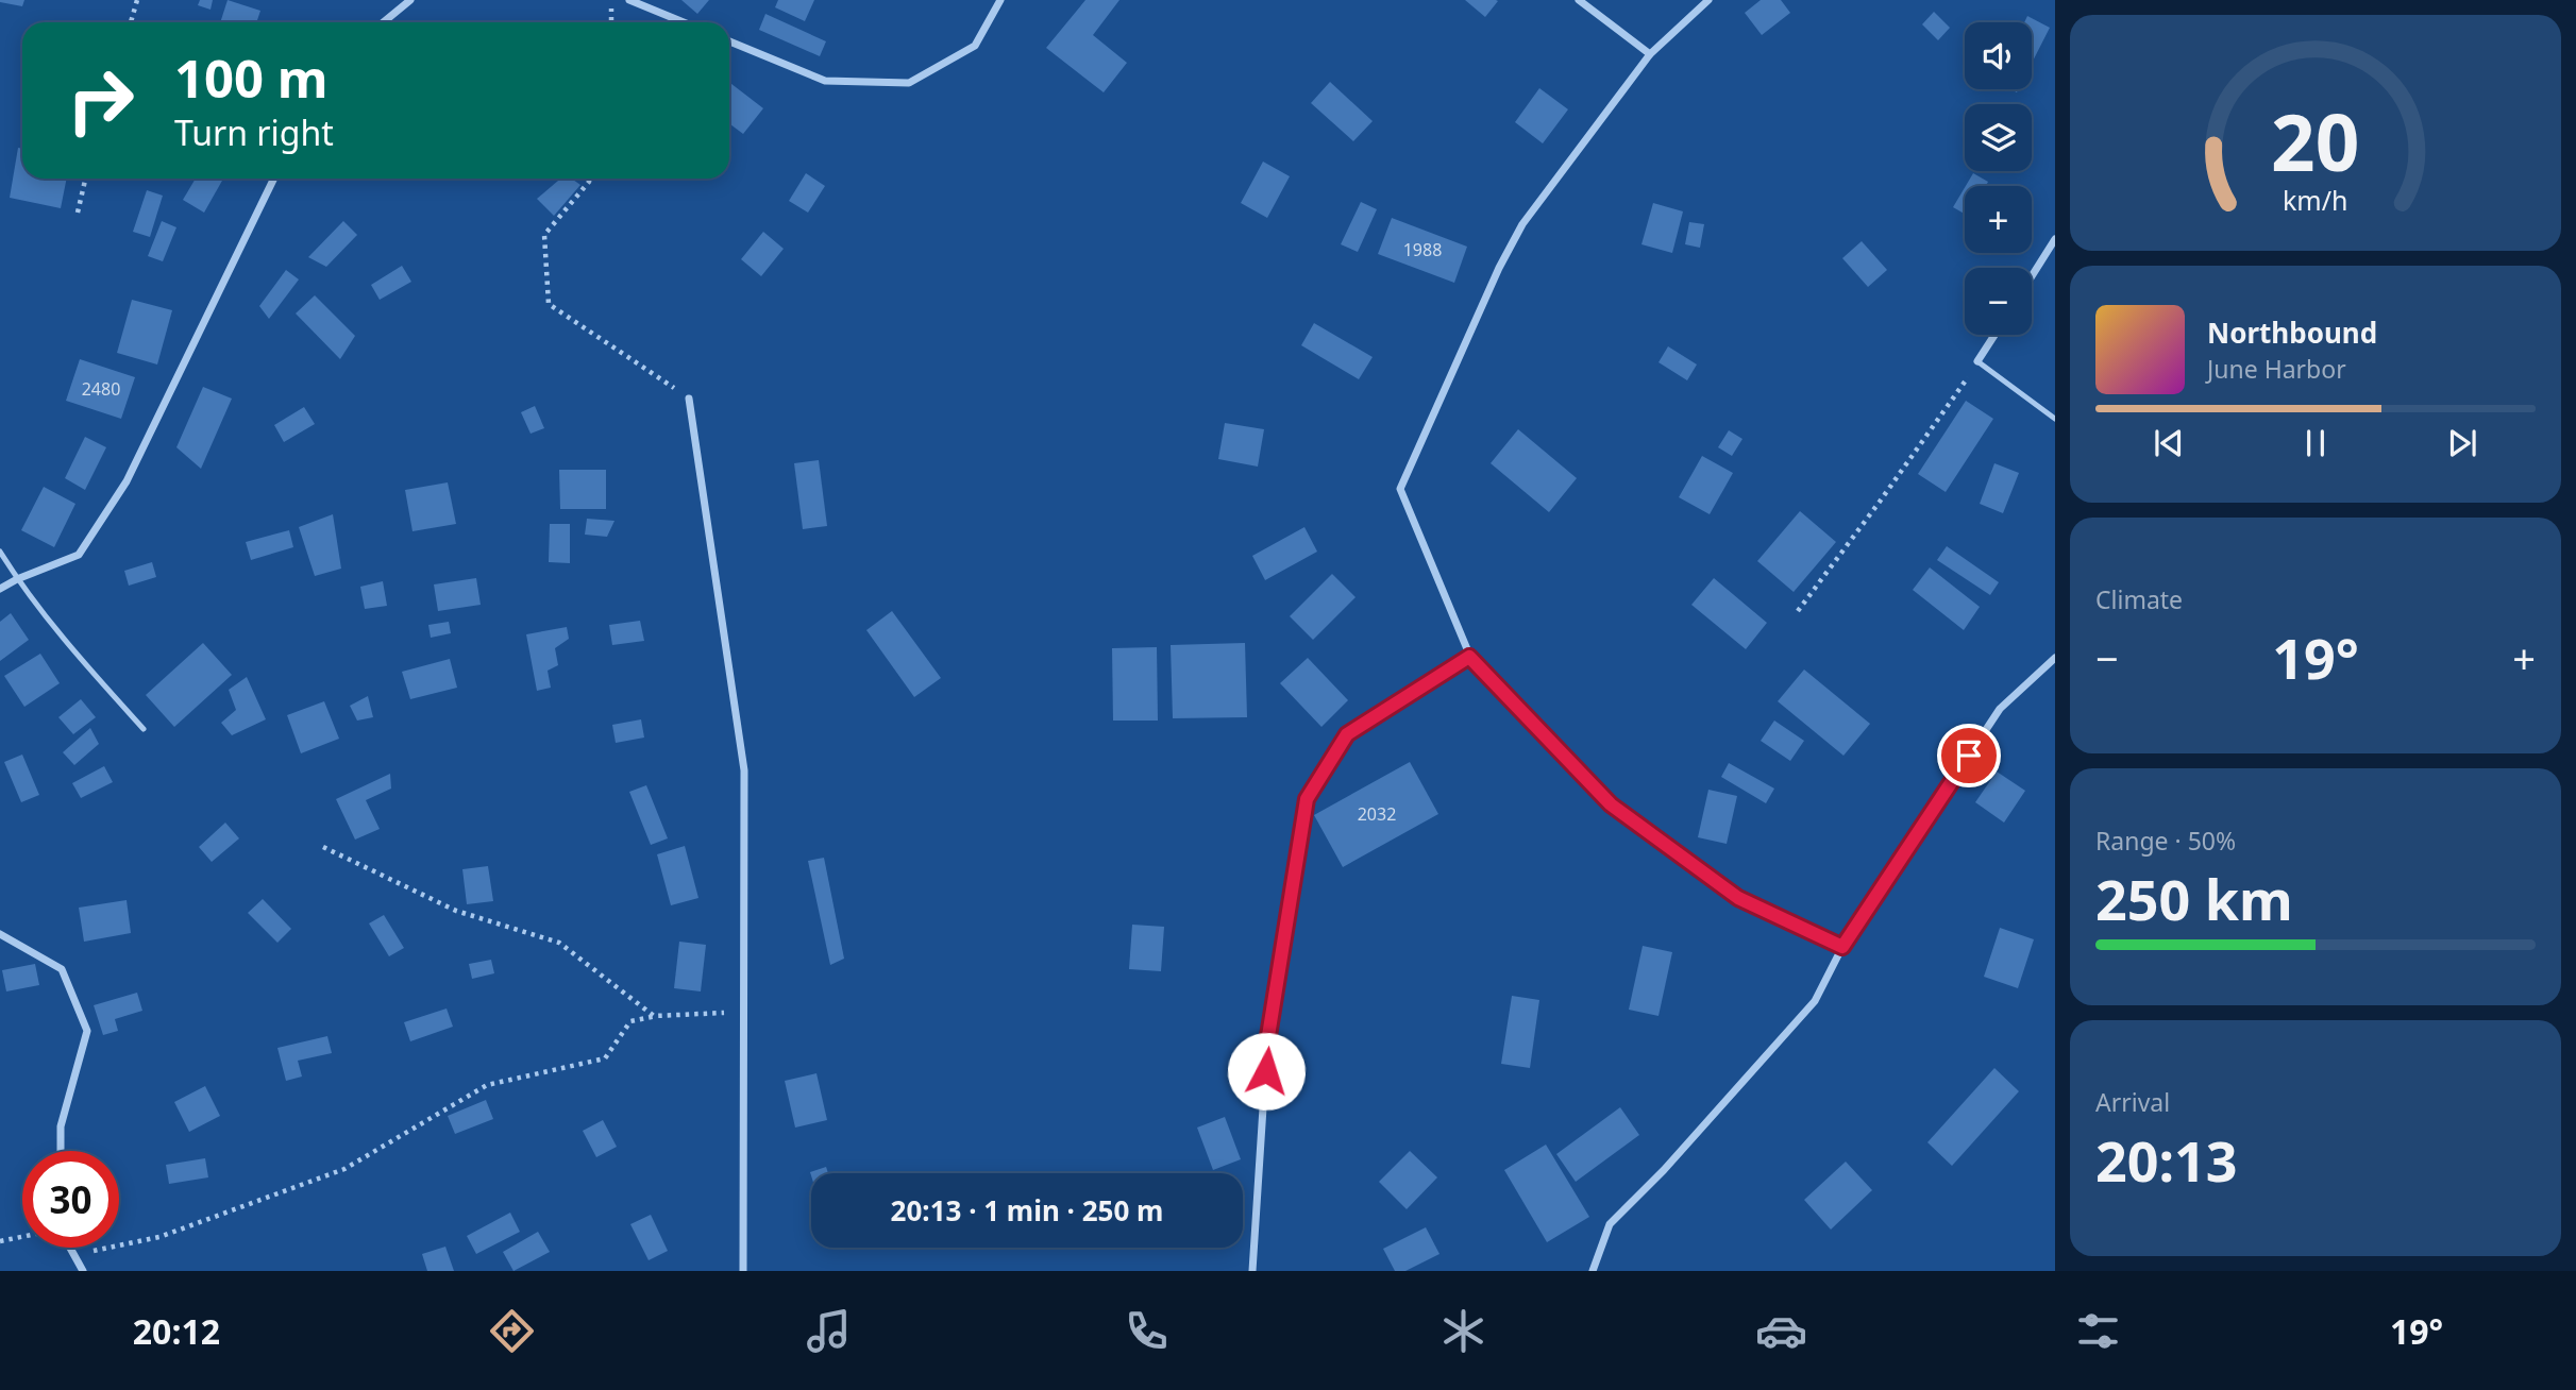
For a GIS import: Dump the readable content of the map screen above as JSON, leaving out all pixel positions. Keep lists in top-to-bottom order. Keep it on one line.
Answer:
{"house_numbers":["1988","2480","2032"],"page":{"map_buttons":["+","−"],"turn":["100 m","Turn right"],"song":["Northbound","June Harbor"],"tile":["Climate",["Range · 50%","250 km"],["Arrival","20:13"]],"heat":["−","19°","+"],"limit":"30","trip":"20:13 · 1 min · 250 m","tabs":["20:12","19°"],"gauge":["20","km/h"]}}
